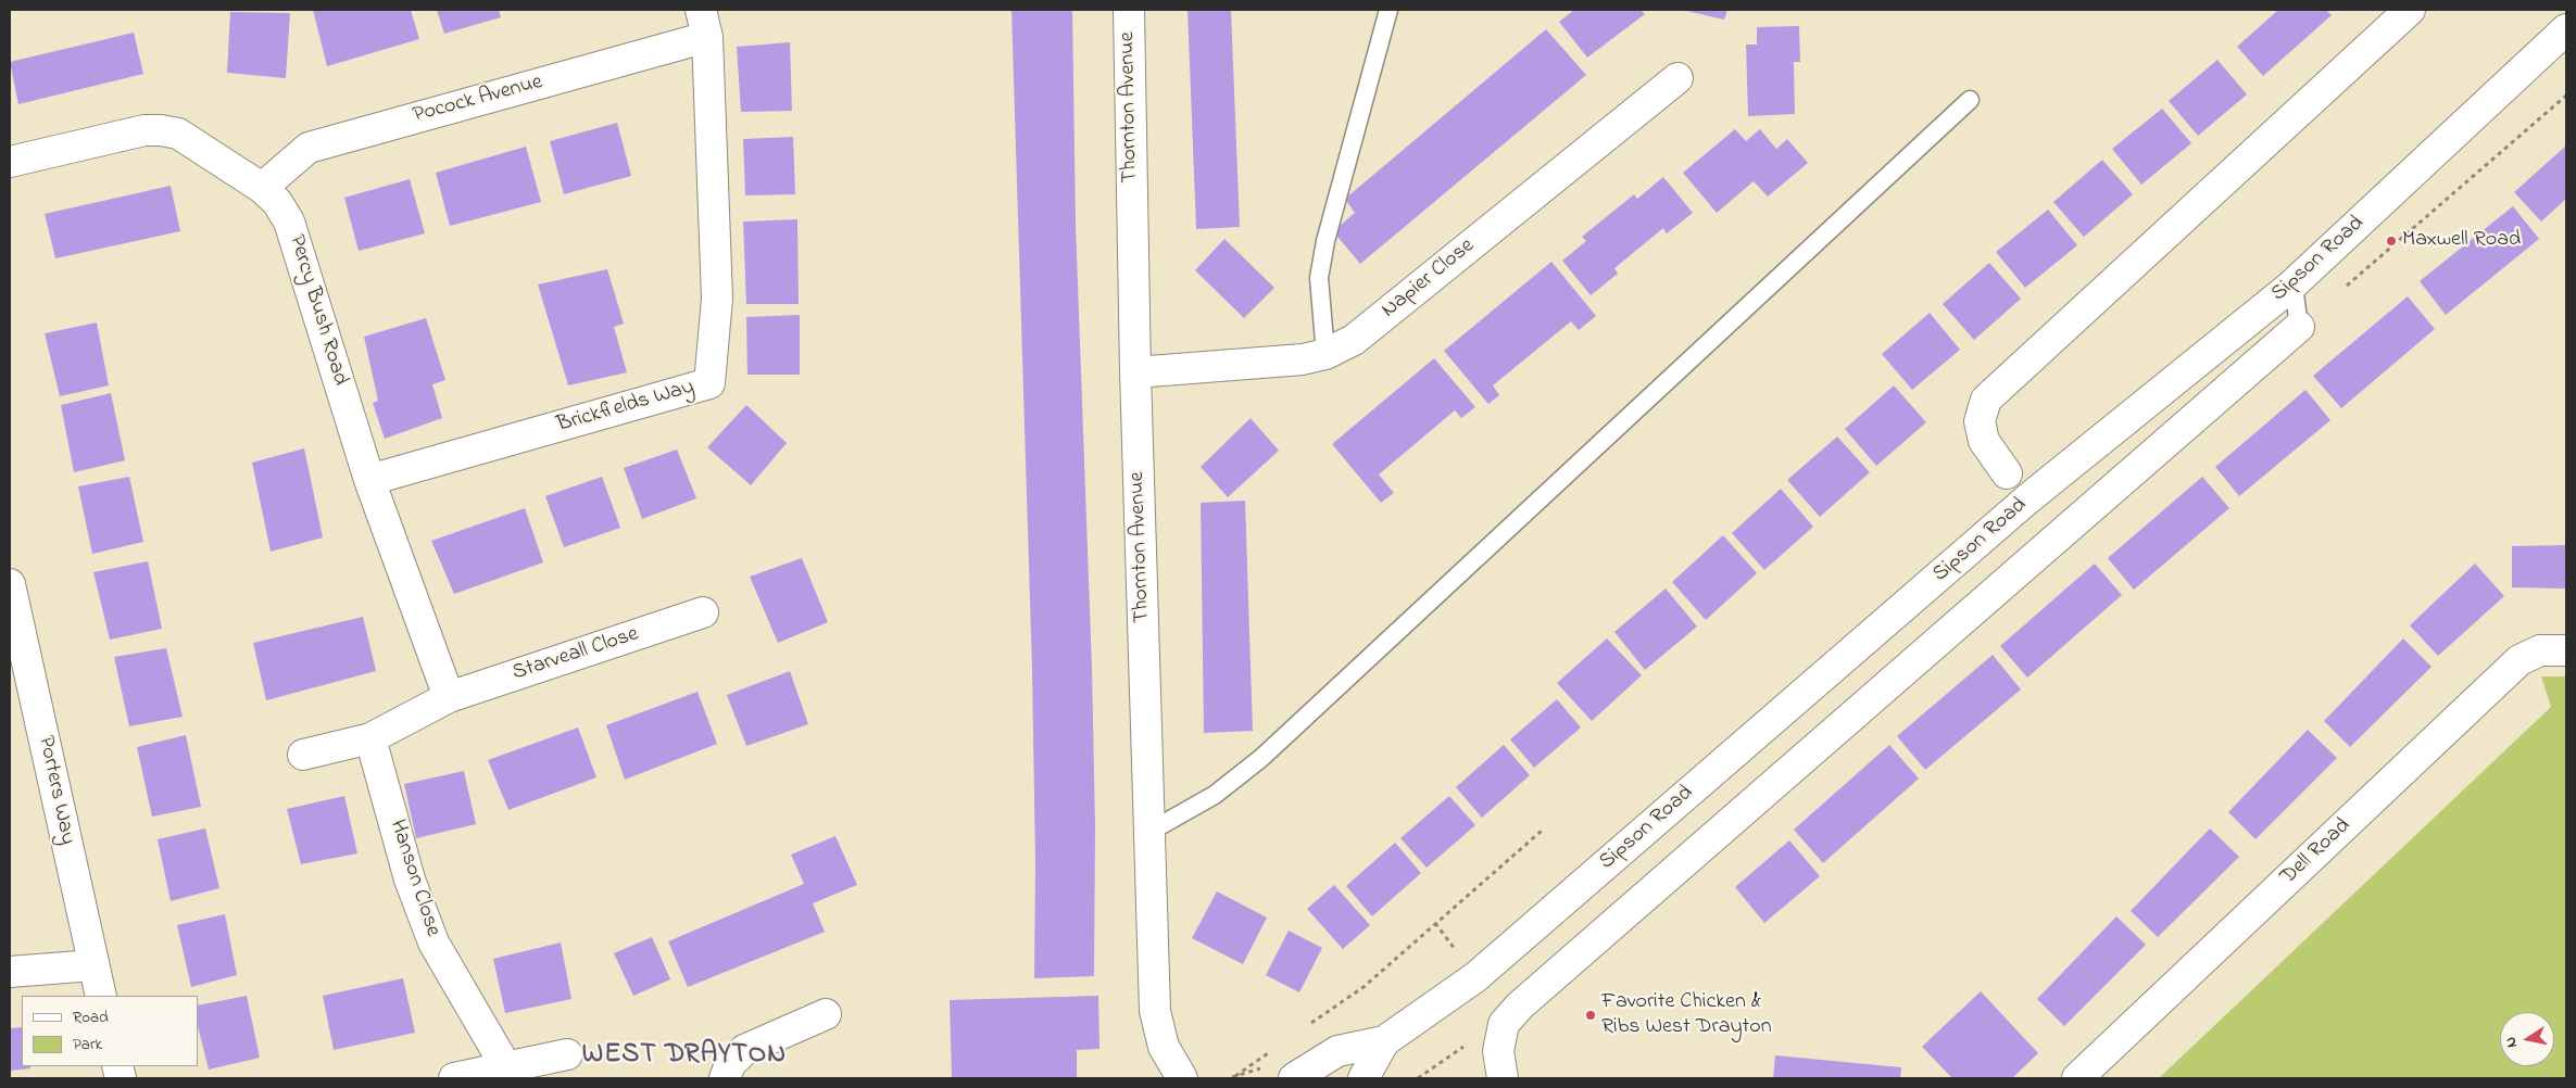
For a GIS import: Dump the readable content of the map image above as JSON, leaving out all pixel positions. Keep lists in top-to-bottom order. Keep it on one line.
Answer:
{"streets":{"street":["Pocock Avenue","Thornton Avenue","Sipson Road","Napier Close","Percy Bush Road","Brickfields Way","Starveall Close","Porters Way","Dell Road","Hanson Close"]},"crossings":[["Pocock Avenue","Percy Bush Road"],["Pocock Avenue","Brickfields Way"],["Thornton Avenue","Napier Close"],["Percy Bush Road","Brickfields Way"],["Percy Bush Road","Starveall Close"],["Starveall Close","Hanson Close"]],"districts":["WEST DRAYTON"],"places":["Maxwell Road","Favorite Chicken & Ribs West Drayton"],"legend":["Road","Park"],"north":"left"}
